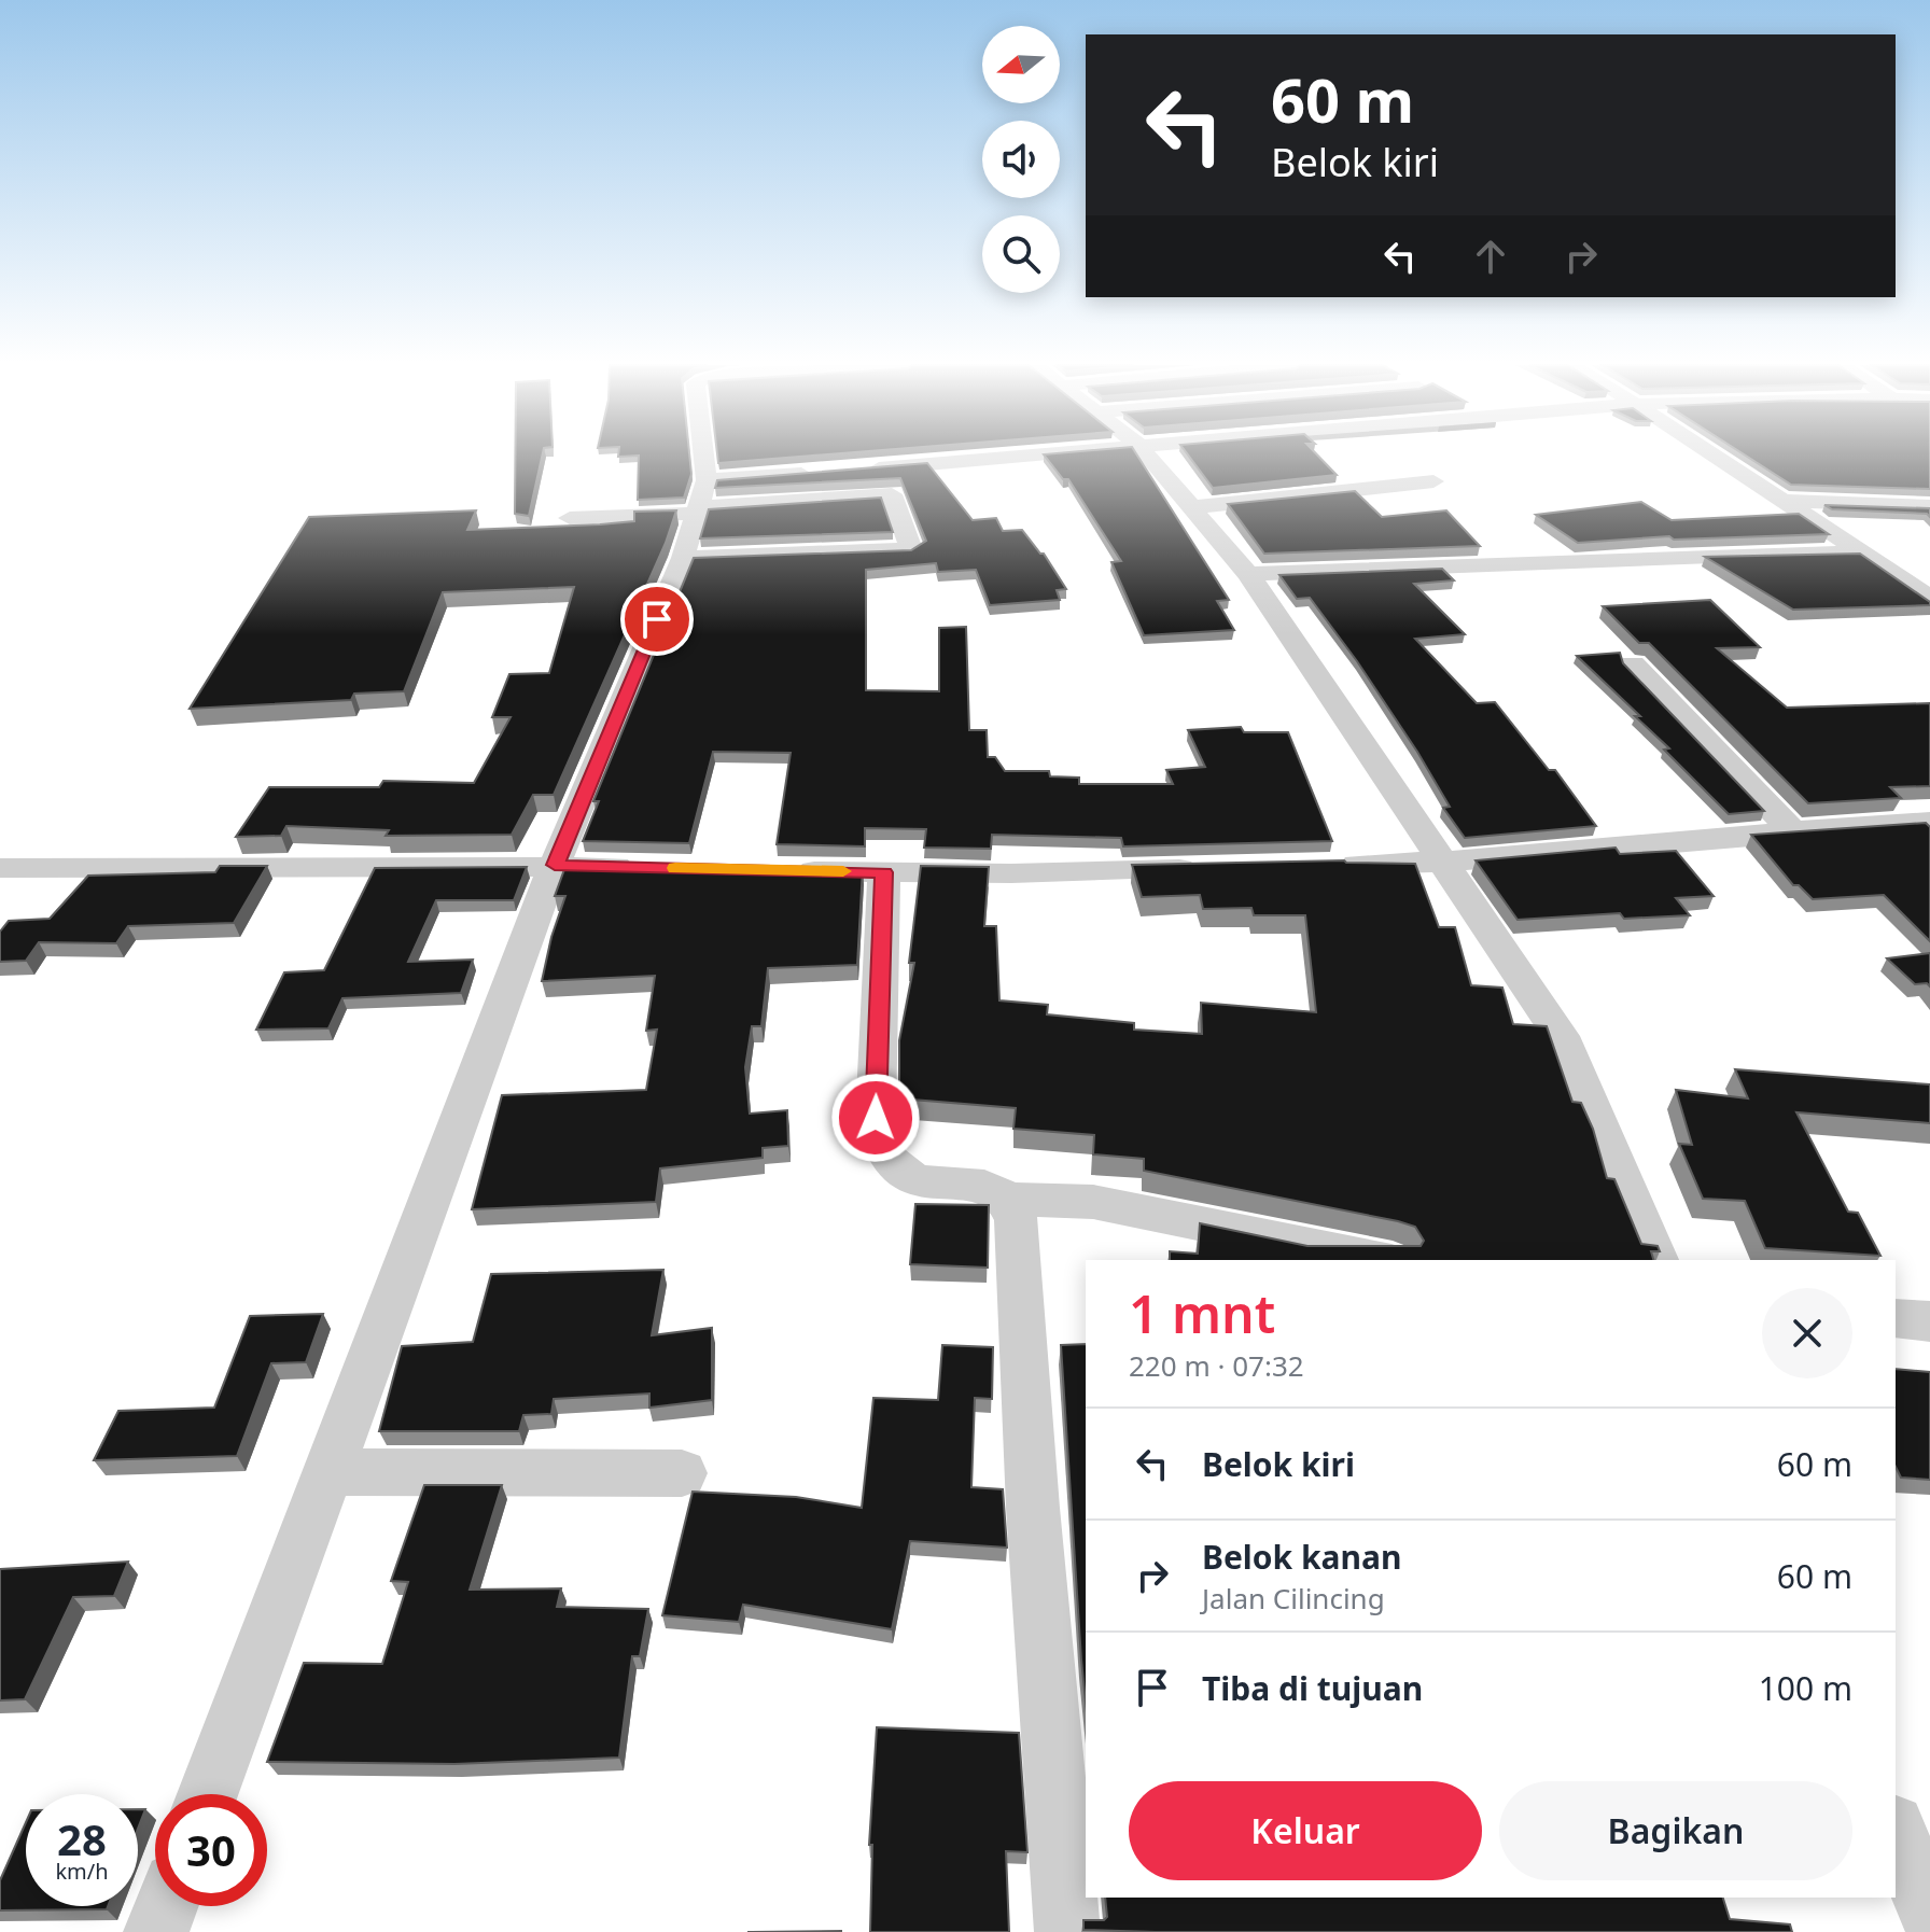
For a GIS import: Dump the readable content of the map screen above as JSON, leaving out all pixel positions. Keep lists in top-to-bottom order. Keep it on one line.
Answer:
{"north":"left","page":{"turn":["60 m","Belok kiri"],"heading":["1 mnt","220 m · 07:32"],"list":[{"name":"Belok kiri","value":"60 m"},{"name":"Belok kanan","note":"Jalan Cilincing","value":"60 m"},{"name":"Tiba di tujuan","value":"100 m"}],"buttons":["Keluar","Bagikan"],"speed":"28 km/h","limit":"30"}}
